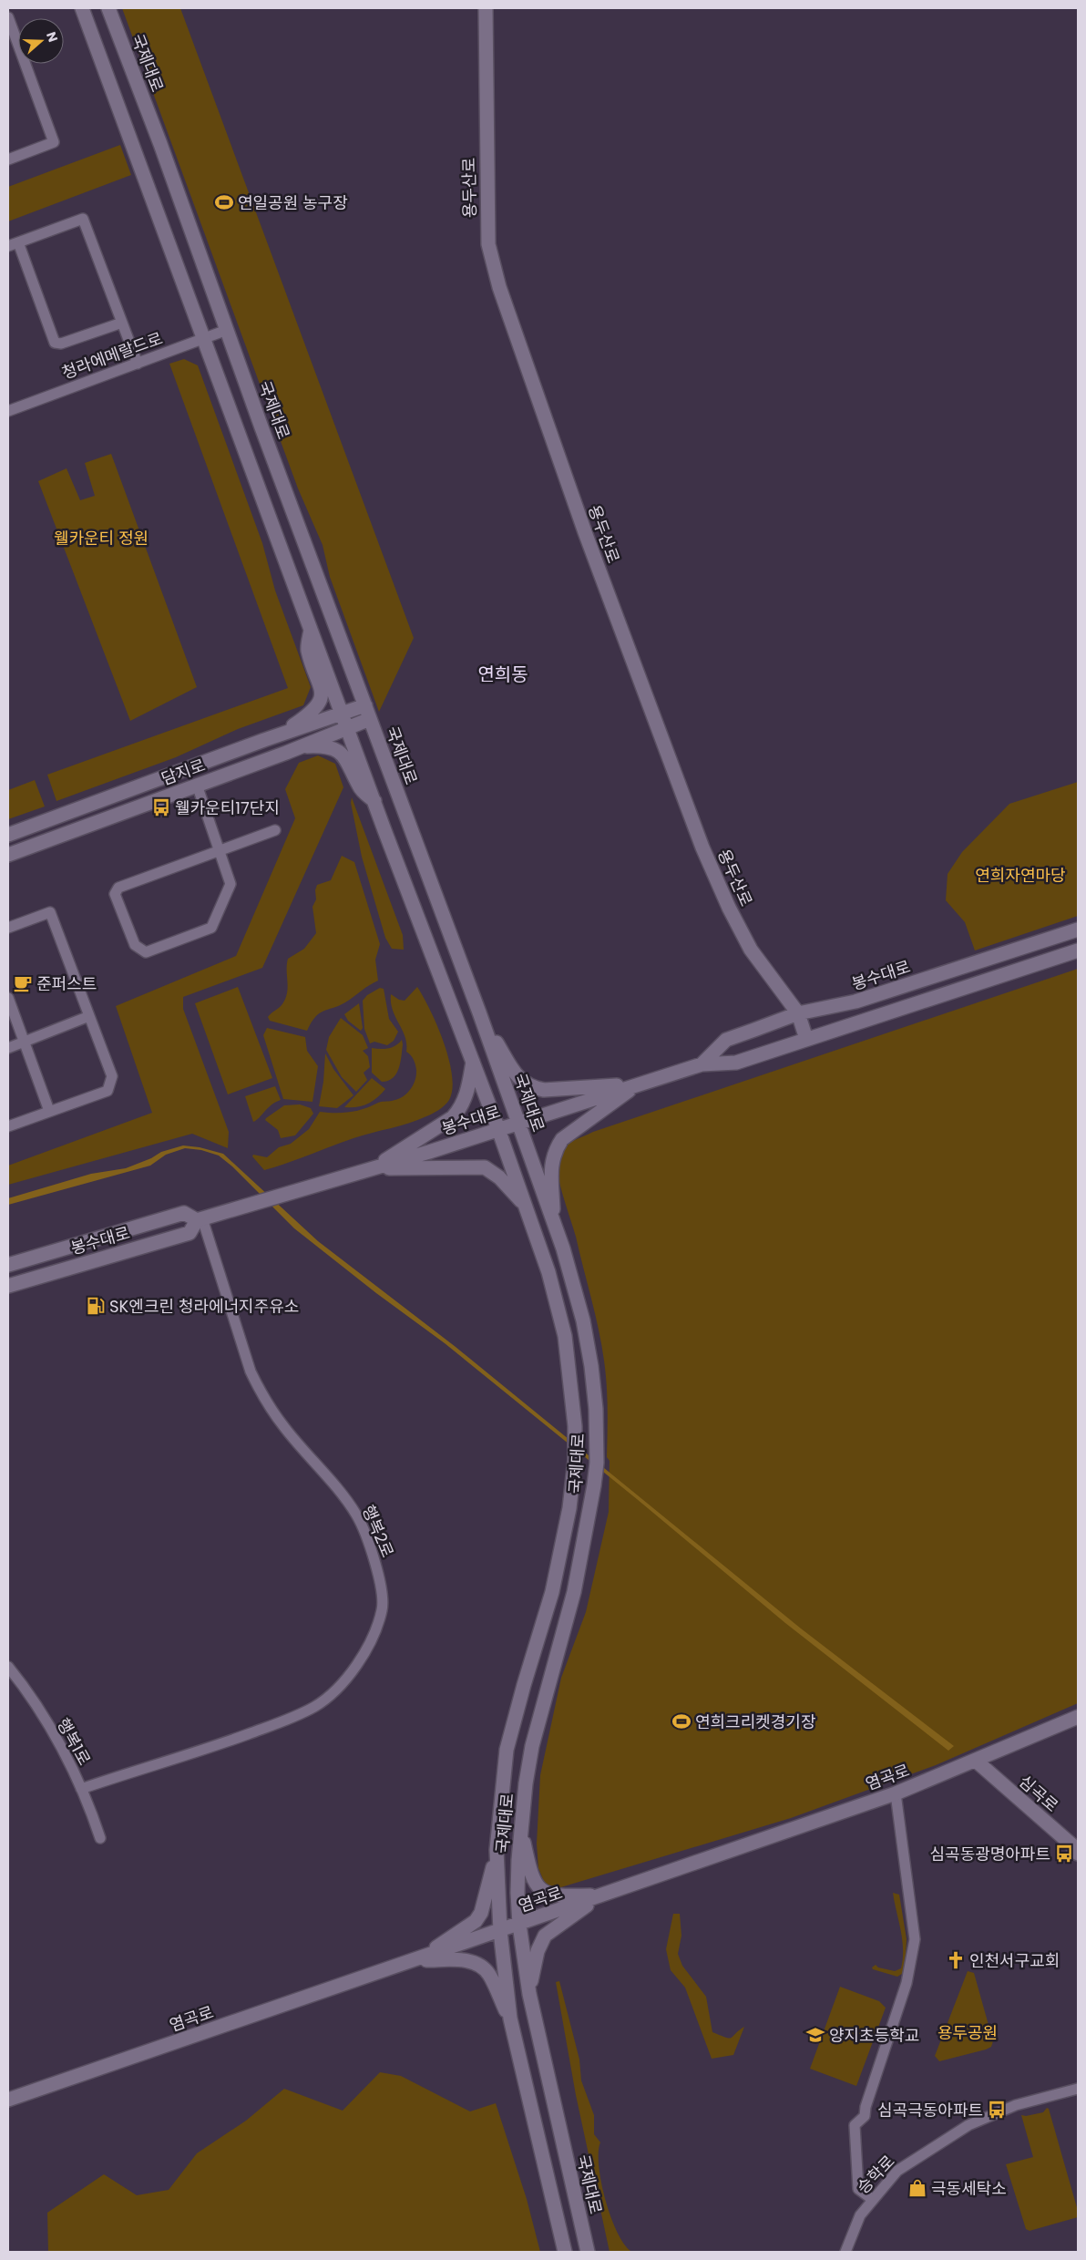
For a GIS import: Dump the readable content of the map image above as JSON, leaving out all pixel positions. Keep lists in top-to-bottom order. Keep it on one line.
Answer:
{"streets":{"main road":["국제대로","용두산로","담지로","봉수대로","염곡로","심곡로"],"street":["청라에메랄드로","행복2로","행복1로","승학로"]},"crossings":[["국제대로","청라에메랄드로"],["국제대로","담지로"],["국제대로","봉수대로"],["국제대로","염곡로"],["용두산로","봉수대로"],["봉수대로","행복2로"],["행복2로","행복1로"],["염곡로","심곡로"]],"districts":["연희동"],"parks":["웰카운티 정원","연희자연마당","용두공원"],"places":{"sports":["연일공원 농구장","연희크리켓경기장"],"bus stop":["웰카운티17단지","심곡동광명아파트","심곡극동아파트"],"cafe":["준퍼스트"],"fuel station":["SK엔크린 청라에너지주유소"],"church":["인천서구교회"],"school or university":["양지초등학교"],"shop":["극동세탁소"]},"north":"right"}
